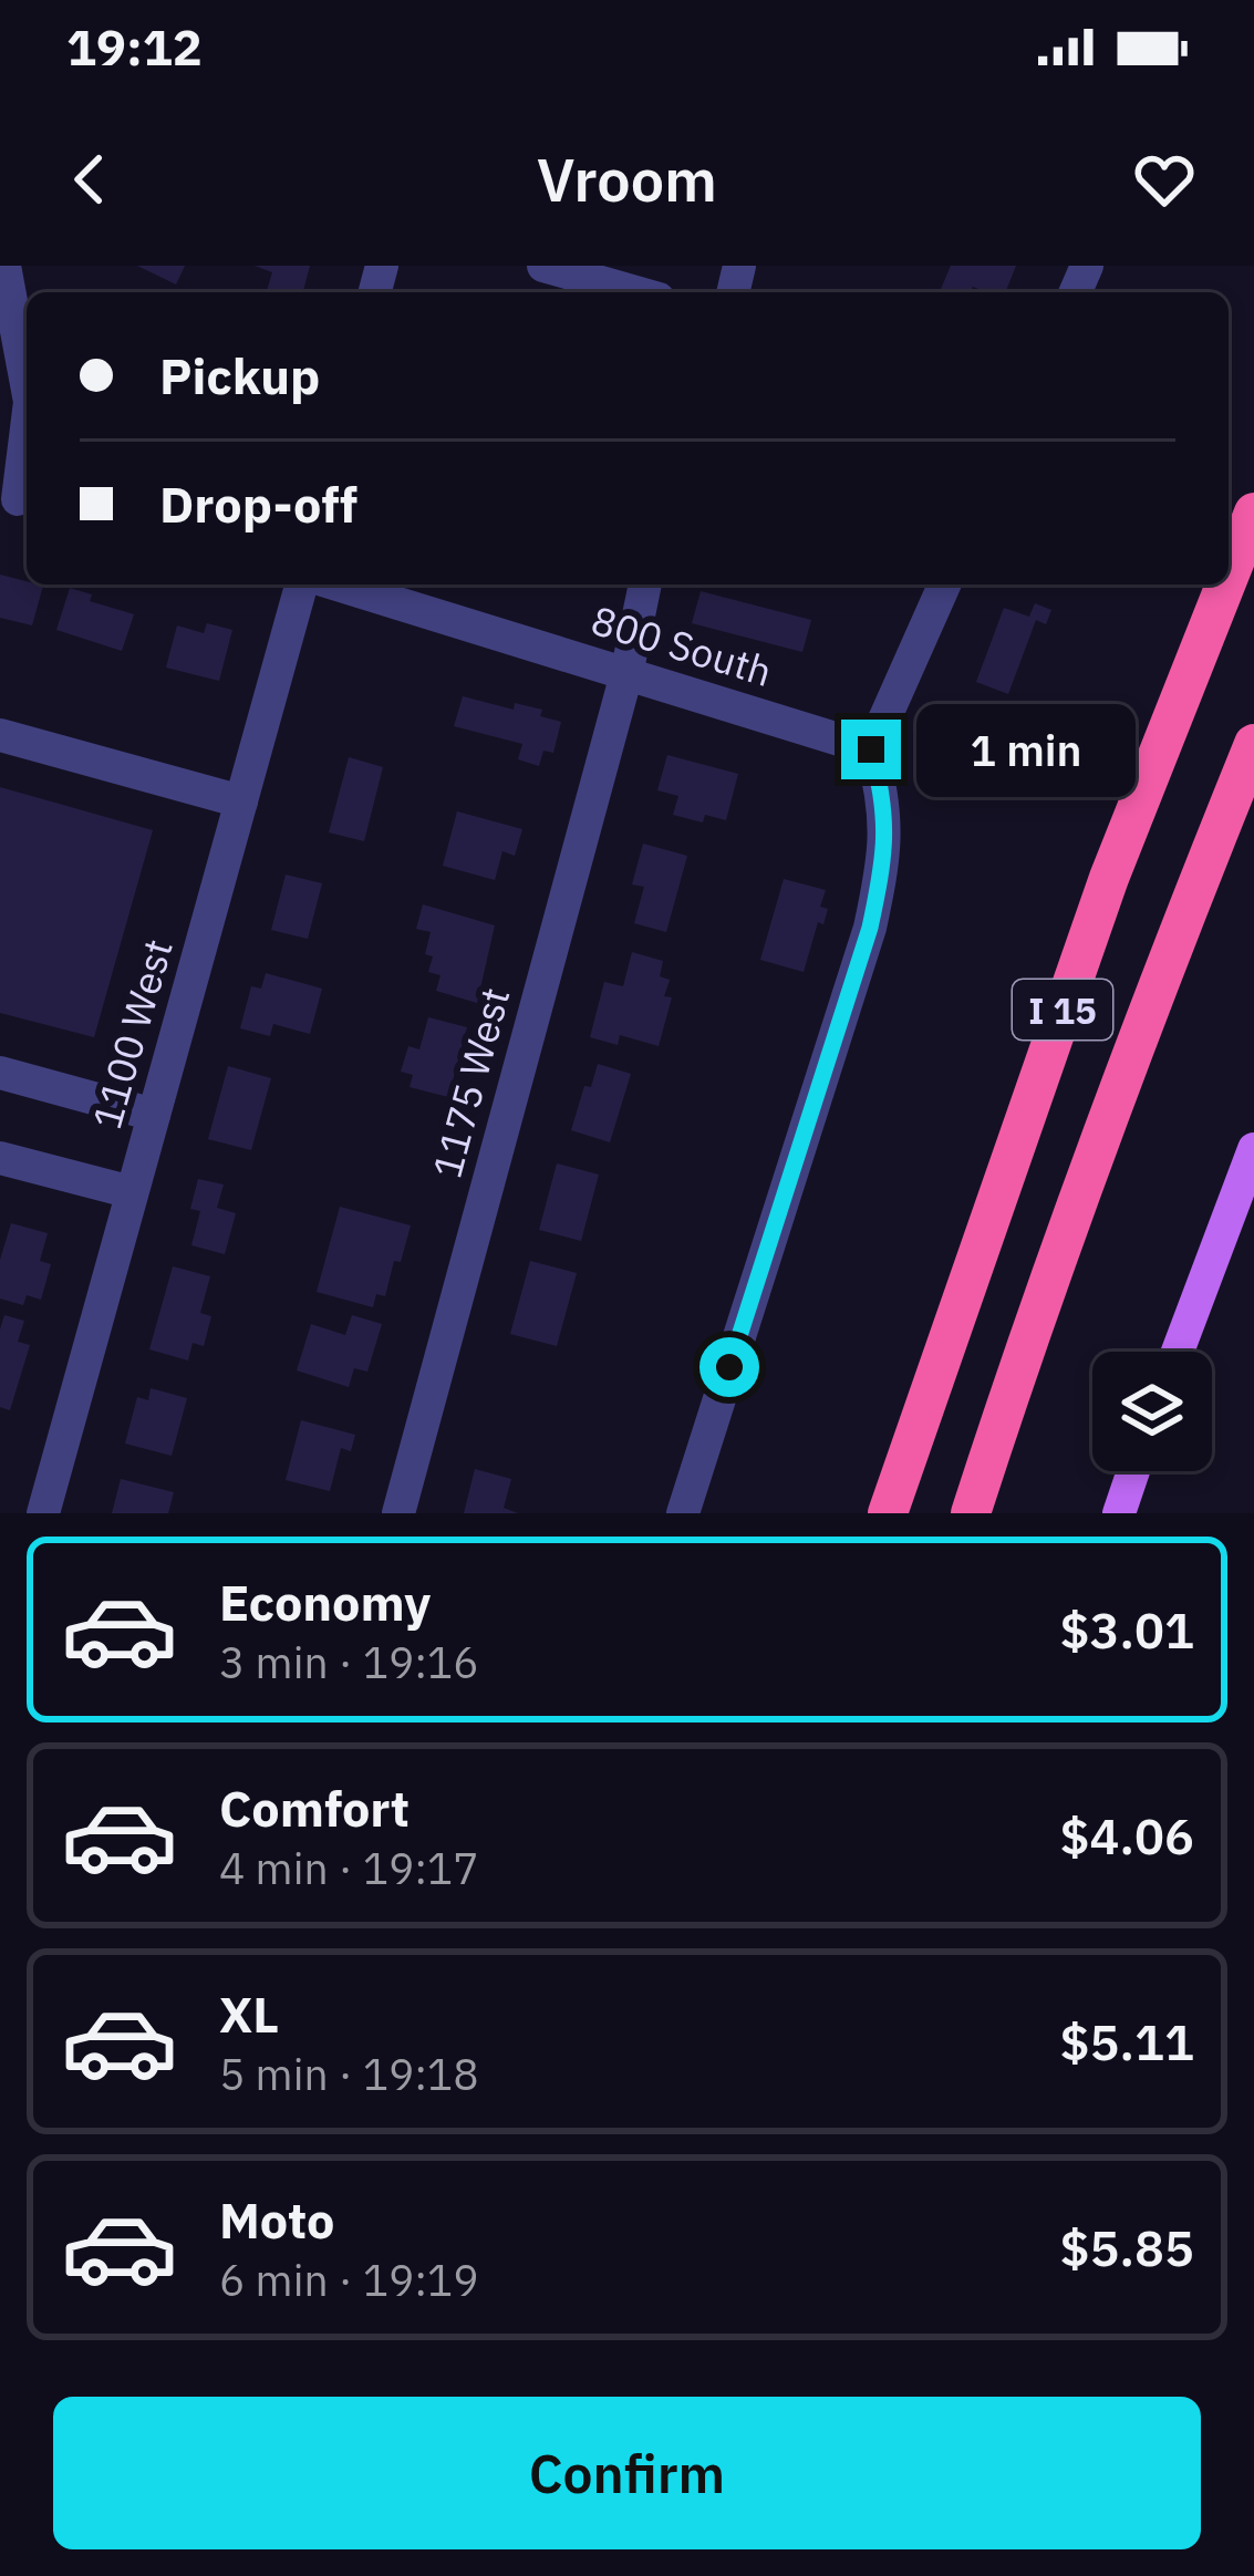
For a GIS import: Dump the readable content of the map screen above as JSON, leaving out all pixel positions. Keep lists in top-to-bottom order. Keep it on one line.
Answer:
{"streets":{"highway":["I 15"],"street":["800 South","1100 West","1175 West"]},"crossings":[["800 South","1175 West"]],"page":{"status":"19:12","header":"Vroom","banner":["Pickup","Drop-off"],"bubble":"1 min","list":[{"name":"Economy","note":"3 min · 19:16","value":"$3.01"},{"name":"Comfort","note":"4 min · 19:17","value":"$4.06"},{"name":"XL","note":"5 min · 19:18","value":"$5.11"},{"name":"Moto","note":"6 min · 19:19","value":"$5.85"}],"buttons":"Confirm"}}
